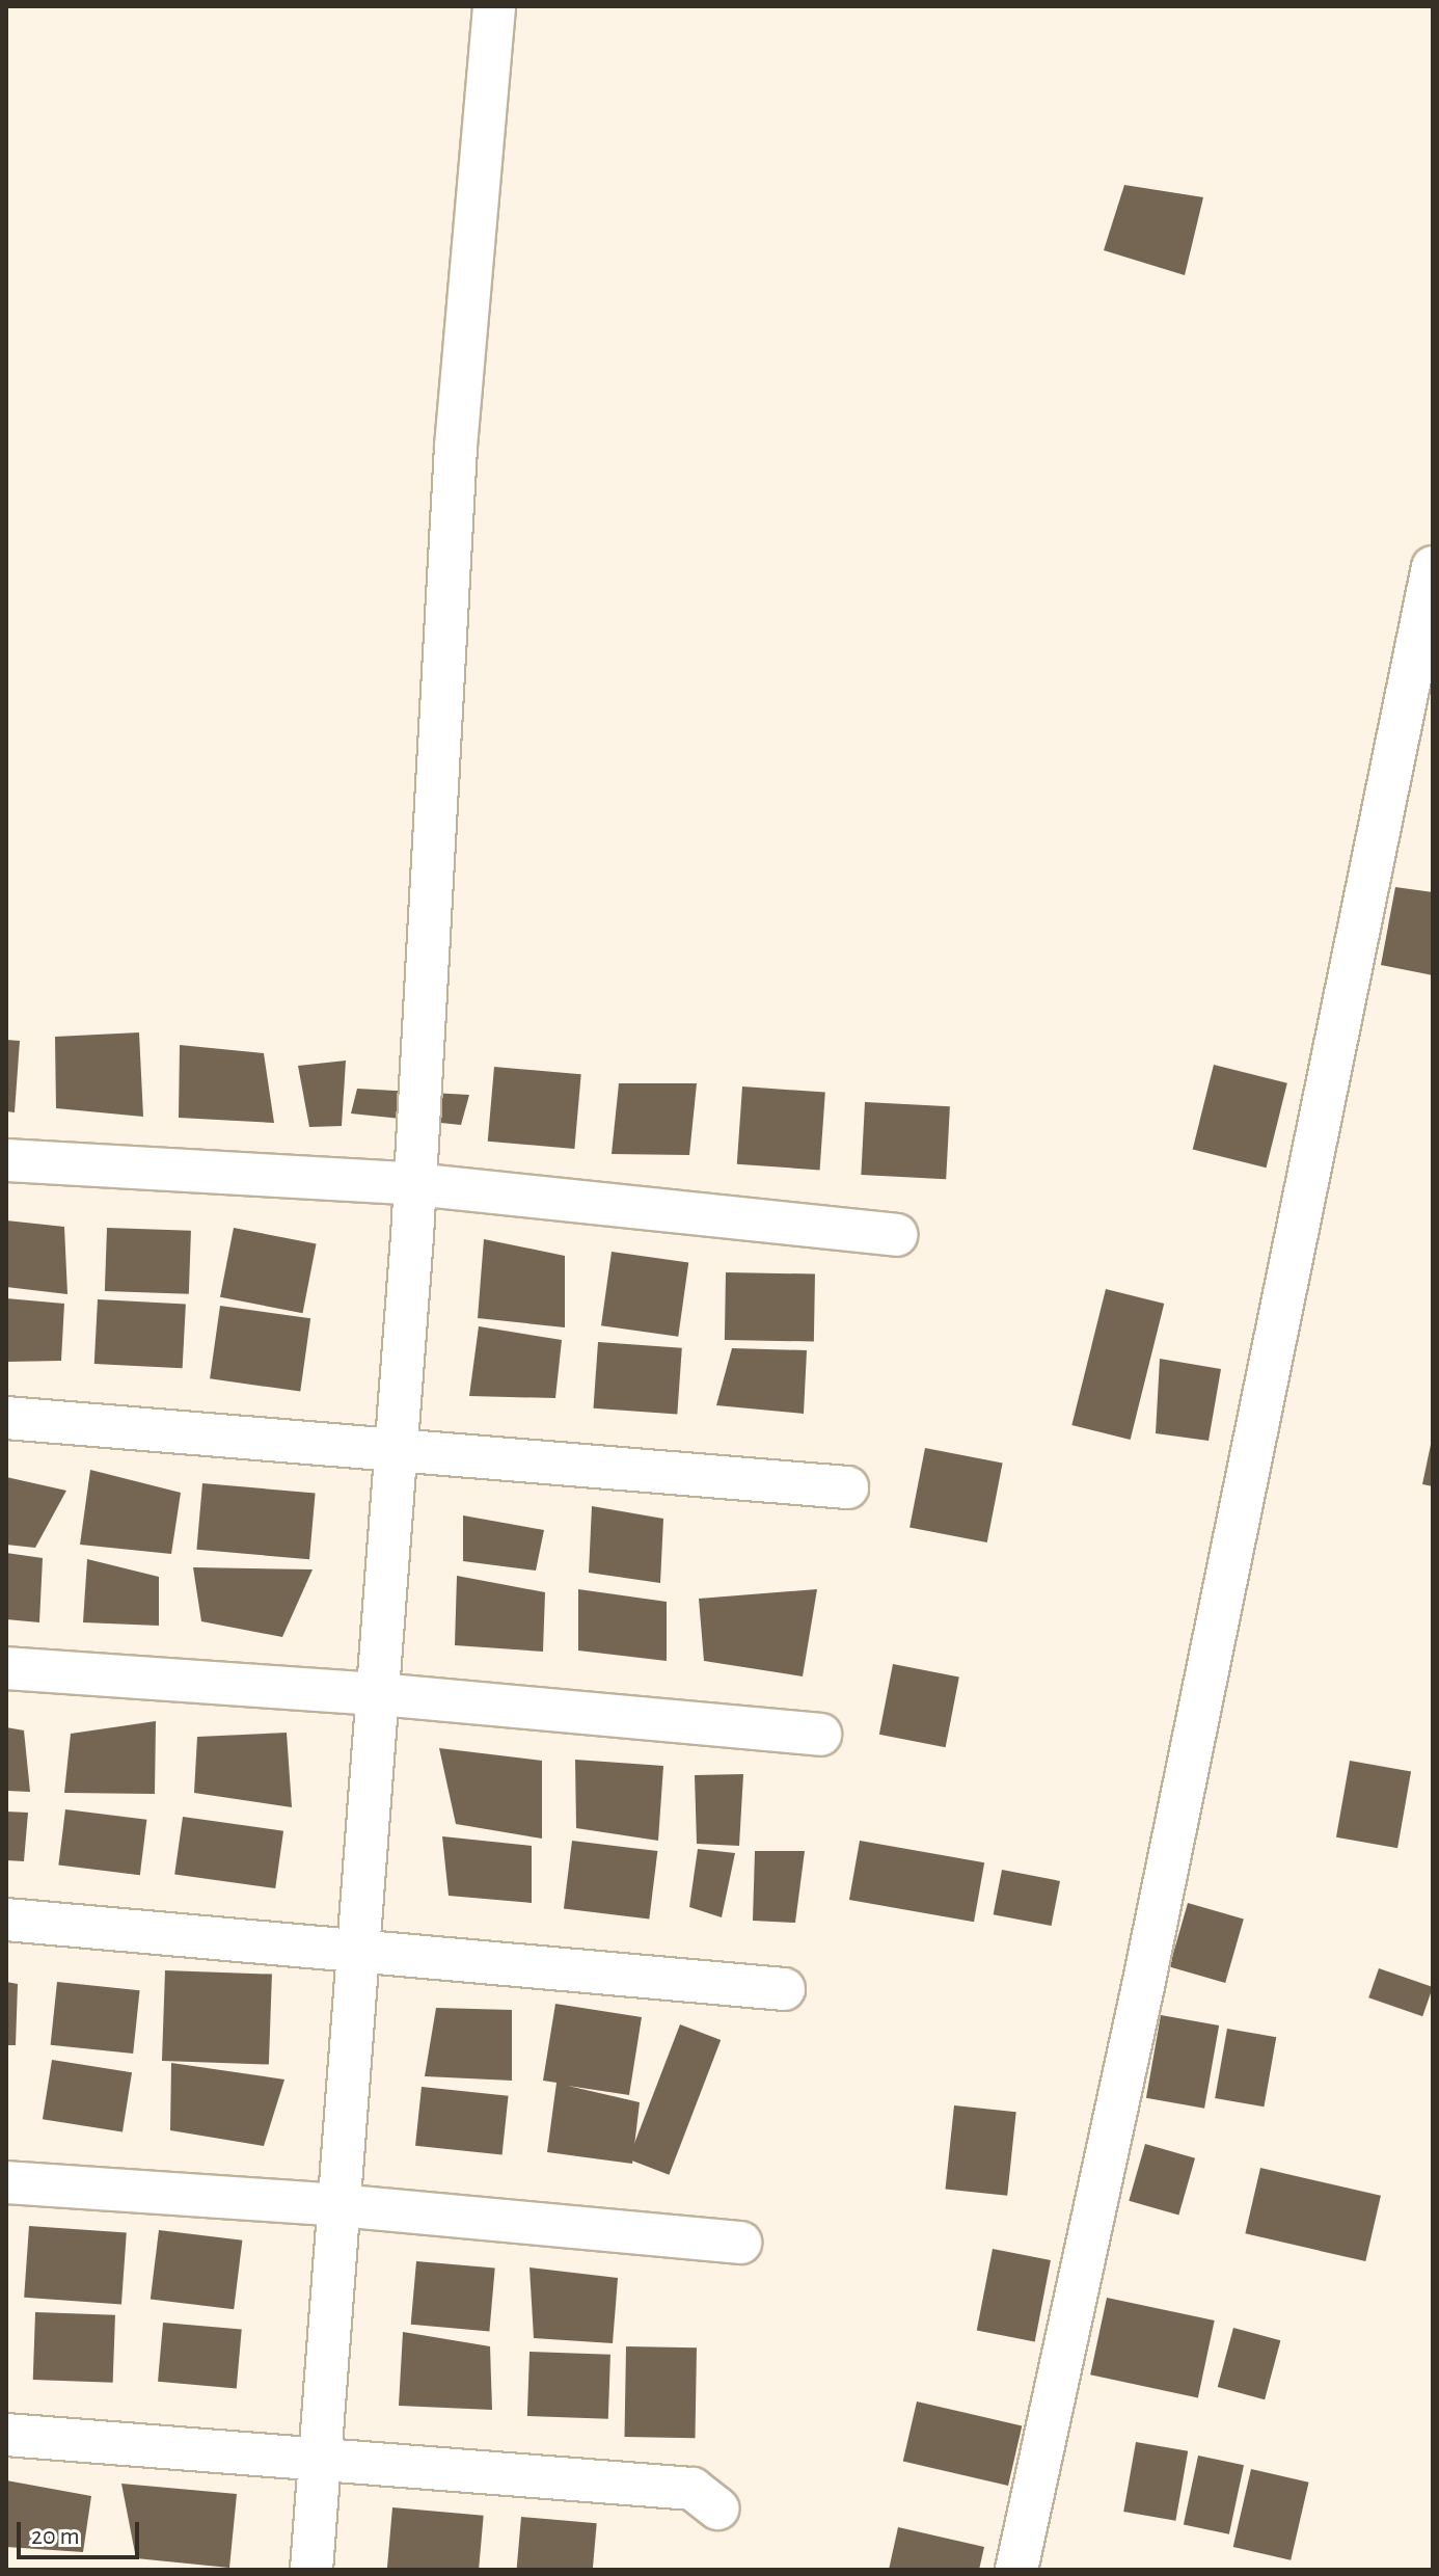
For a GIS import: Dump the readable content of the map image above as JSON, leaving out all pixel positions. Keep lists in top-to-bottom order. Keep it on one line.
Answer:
{"scale_bar":"20 m"}
